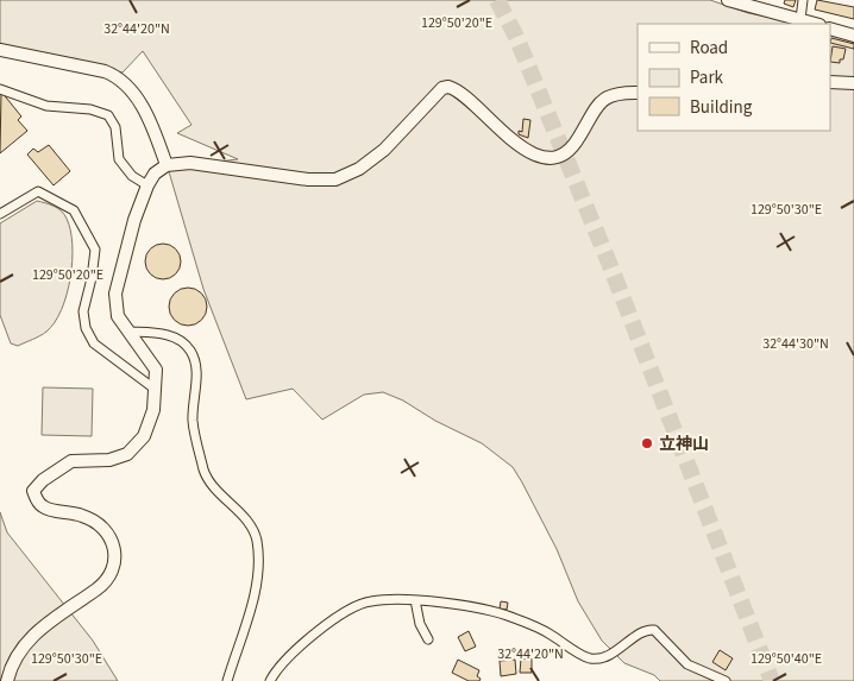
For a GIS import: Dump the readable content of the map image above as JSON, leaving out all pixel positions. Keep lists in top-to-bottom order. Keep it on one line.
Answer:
{"places":["立神山"],"legend":["Road","Park","Building"],"coordinates":["129°50'20\"E","32°44'20\"N","129°50'30\"E","32°44'30\"N","129°50'40\"E"]}
